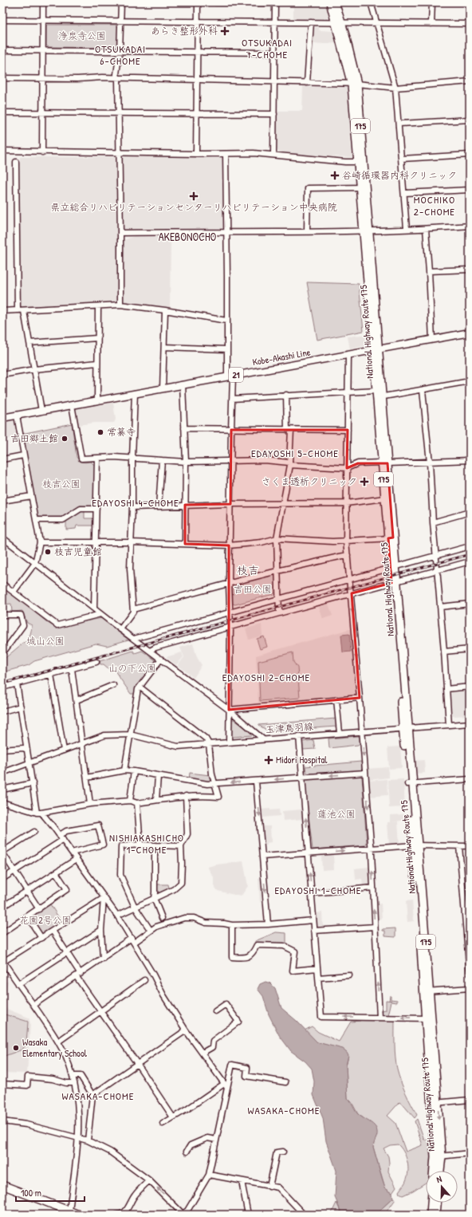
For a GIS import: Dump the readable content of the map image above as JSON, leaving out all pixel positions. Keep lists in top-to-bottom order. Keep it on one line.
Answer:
{"streets":{"highway":["175","National Highway Route 175"],"main road":["Kobe-Akashi Line","21"],"street":["玉津鳥羽線"]},"crossings":[["National Highway Route 175","Kobe-Akashi Line"],["National Highway Route 175","玉津鳥羽線"]],"districts":["OTSUKADAI 7-CHOME","OTSUKADAI 6-CHOME","MOCHIKO 2-CHOME","AKEBONOCHO","EDAYOSHI 5-CHOME","EDAYOSHI 4-CHOME","枝吉","EDAYOSHI 2-CHOME","NISHIAKASHICHO 1-CHOME","EDAYOSHI 1-CHOME","WASAKA-CHOME","WASAKA-CHOME"],"parks":["浄泉寺公園","枝吉公園","吉田公園","城山公園","山の下公園","蓮池公園","花園2号公園"],"places":{"health":["あらき整形外科","谷崎循環器内科クリニック","県立総合リハビリテーションセンターリハビリテーション中央病院","さくま透析クリニック","Midori Hospital"],"other":["常纂寺","吉田郷土館","枝吉児童館","Wasaka Elementary School"]},"scale_bar":"100 m","north":"top"}
